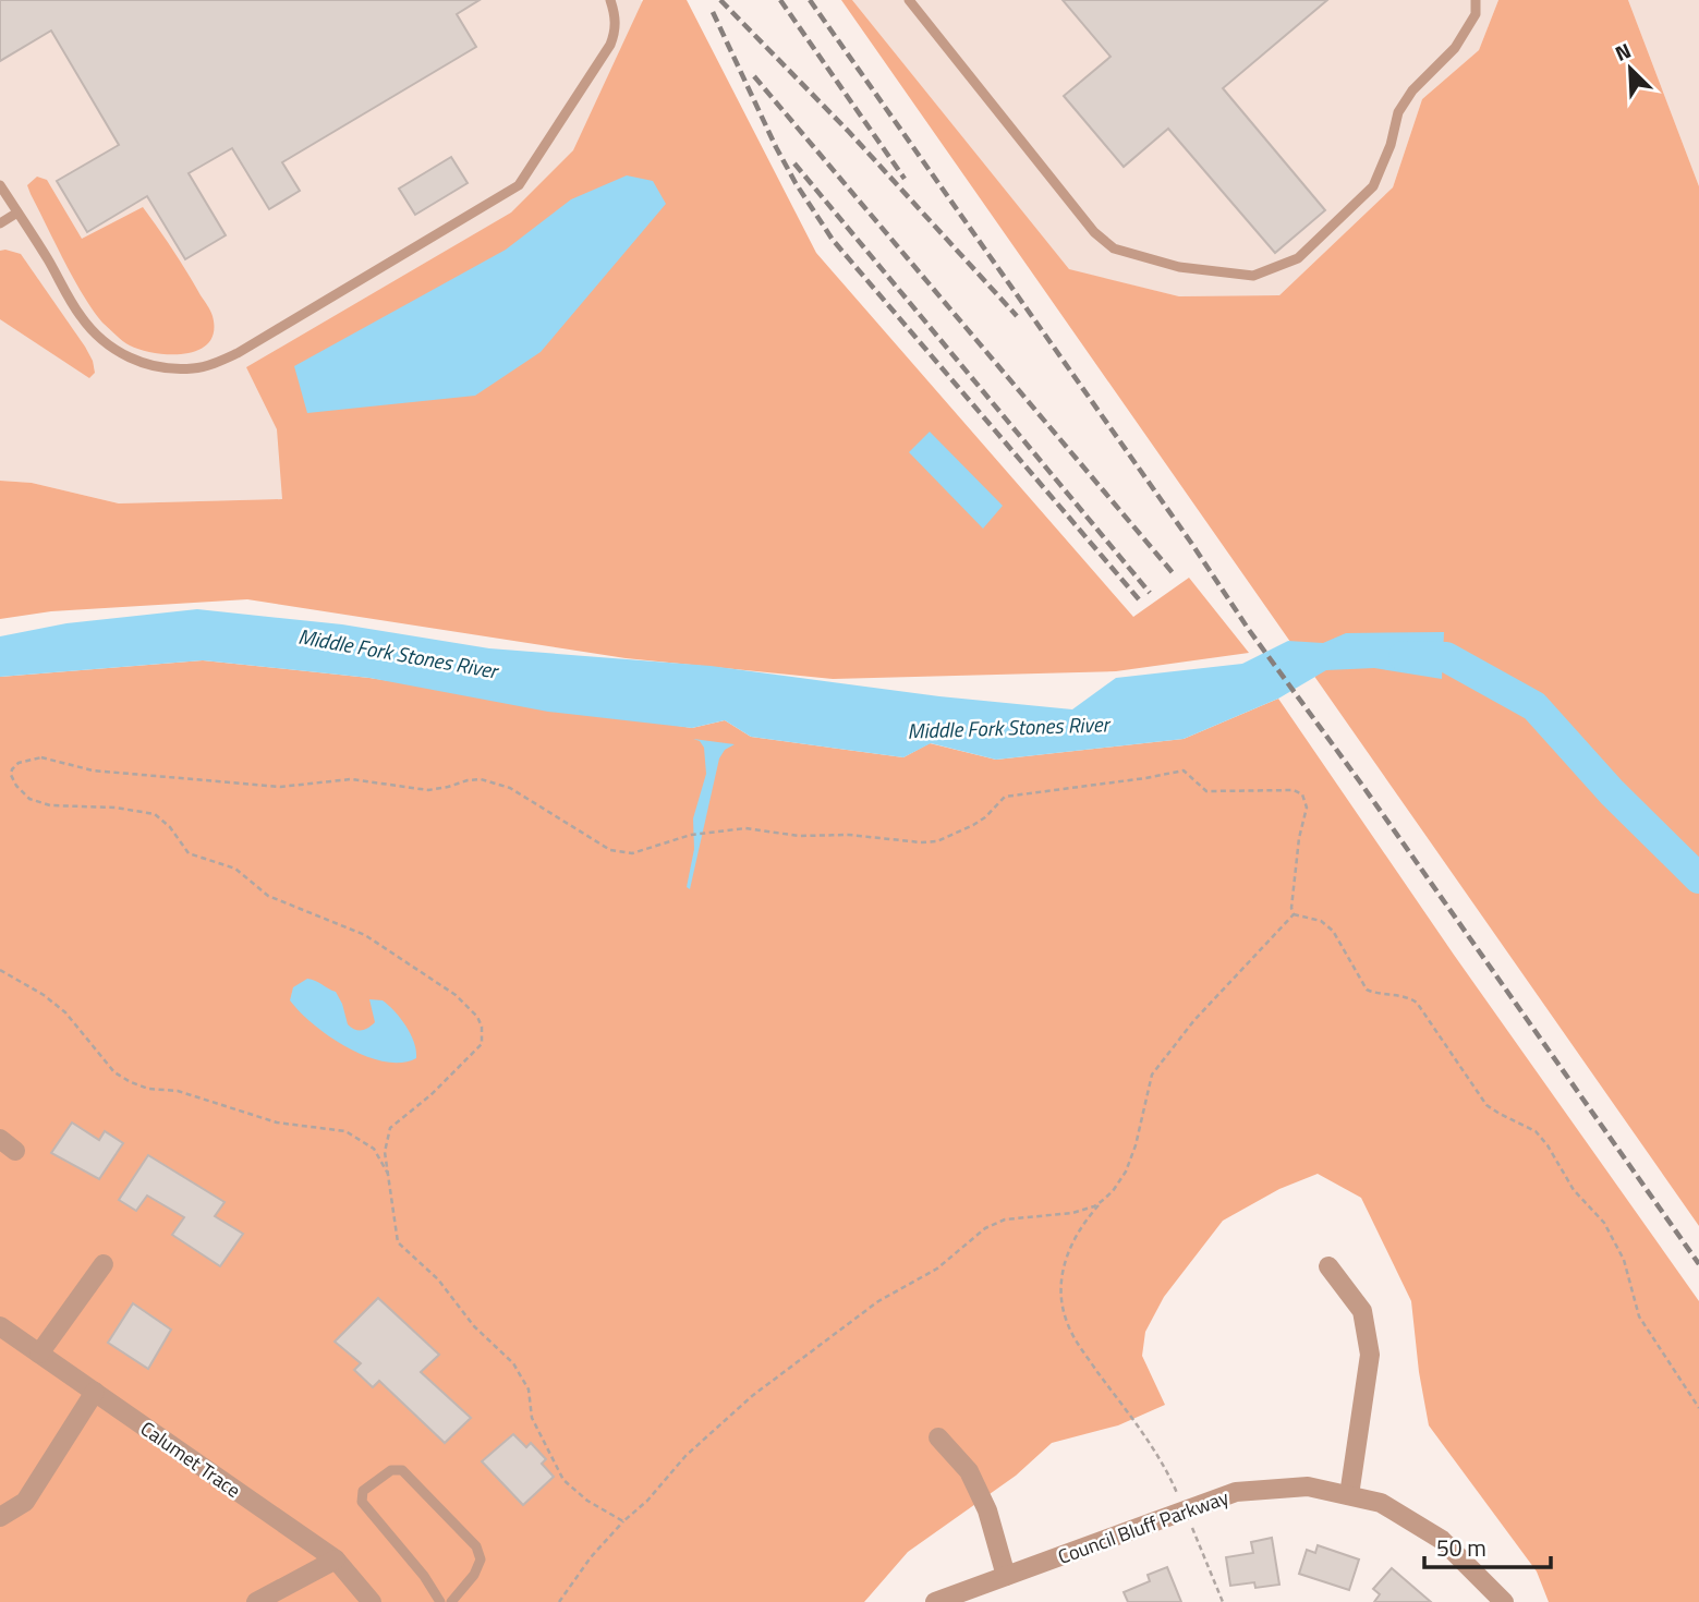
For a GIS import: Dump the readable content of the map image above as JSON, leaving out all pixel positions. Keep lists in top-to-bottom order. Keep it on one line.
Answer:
{"streets":{"street":["Calumet Trace","Council Bluff Parkway"]},"water":["Middle Fork Stones River"],"scale_bar":"50 m","north":"top left"}
